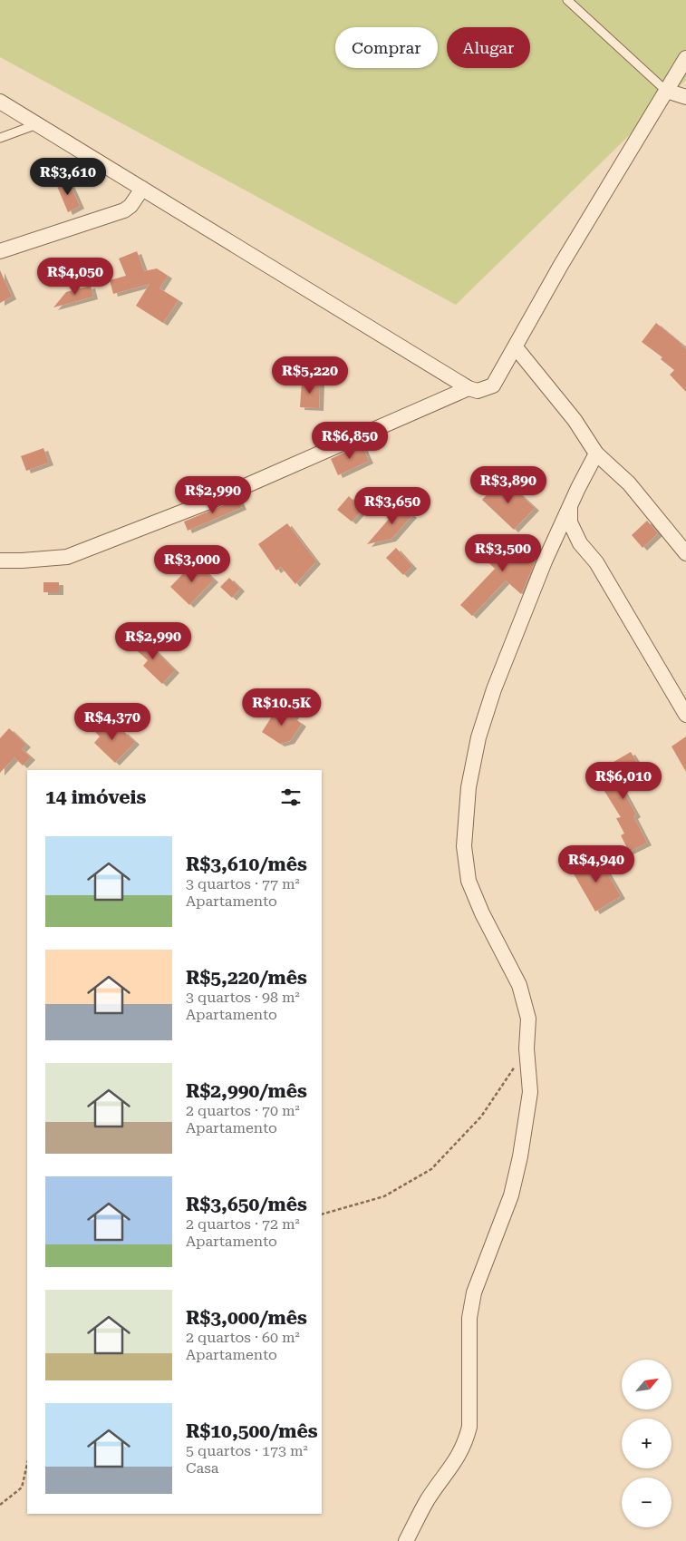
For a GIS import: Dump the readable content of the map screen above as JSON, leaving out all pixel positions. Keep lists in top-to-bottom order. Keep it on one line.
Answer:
{"north":"top right","page":{"chip":["Comprar","Alugar"],"price":["R$3,610","R$4,050","R$5,220","R$6,850","R$3,890","R$2,990","R$3,650","R$3,500","R$3,000","R$2,990","R$10.5K","R$4,370","R$6,010","R$4,940"],"heading":"14 imóveis","list":[{"name":"R$3,610/mês","note":"3 quartos · 77 m² · Apartamento"},{"name":"R$5,220/mês","note":"3 quartos · 98 m² · Apartamento"},{"name":"R$2,990/mês","note":"2 quartos · 70 m² · Apartamento"},{"name":"R$3,650/mês","note":"2 quartos · 72 m² · Apartamento"},{"name":"R$3,000/mês","note":"2 quartos · 60 m² · Apartamento"},{"name":"R$10,500/mês","note":"5 quartos · 173 m² · Casa"}],"map_buttons":["+","−"]}}
